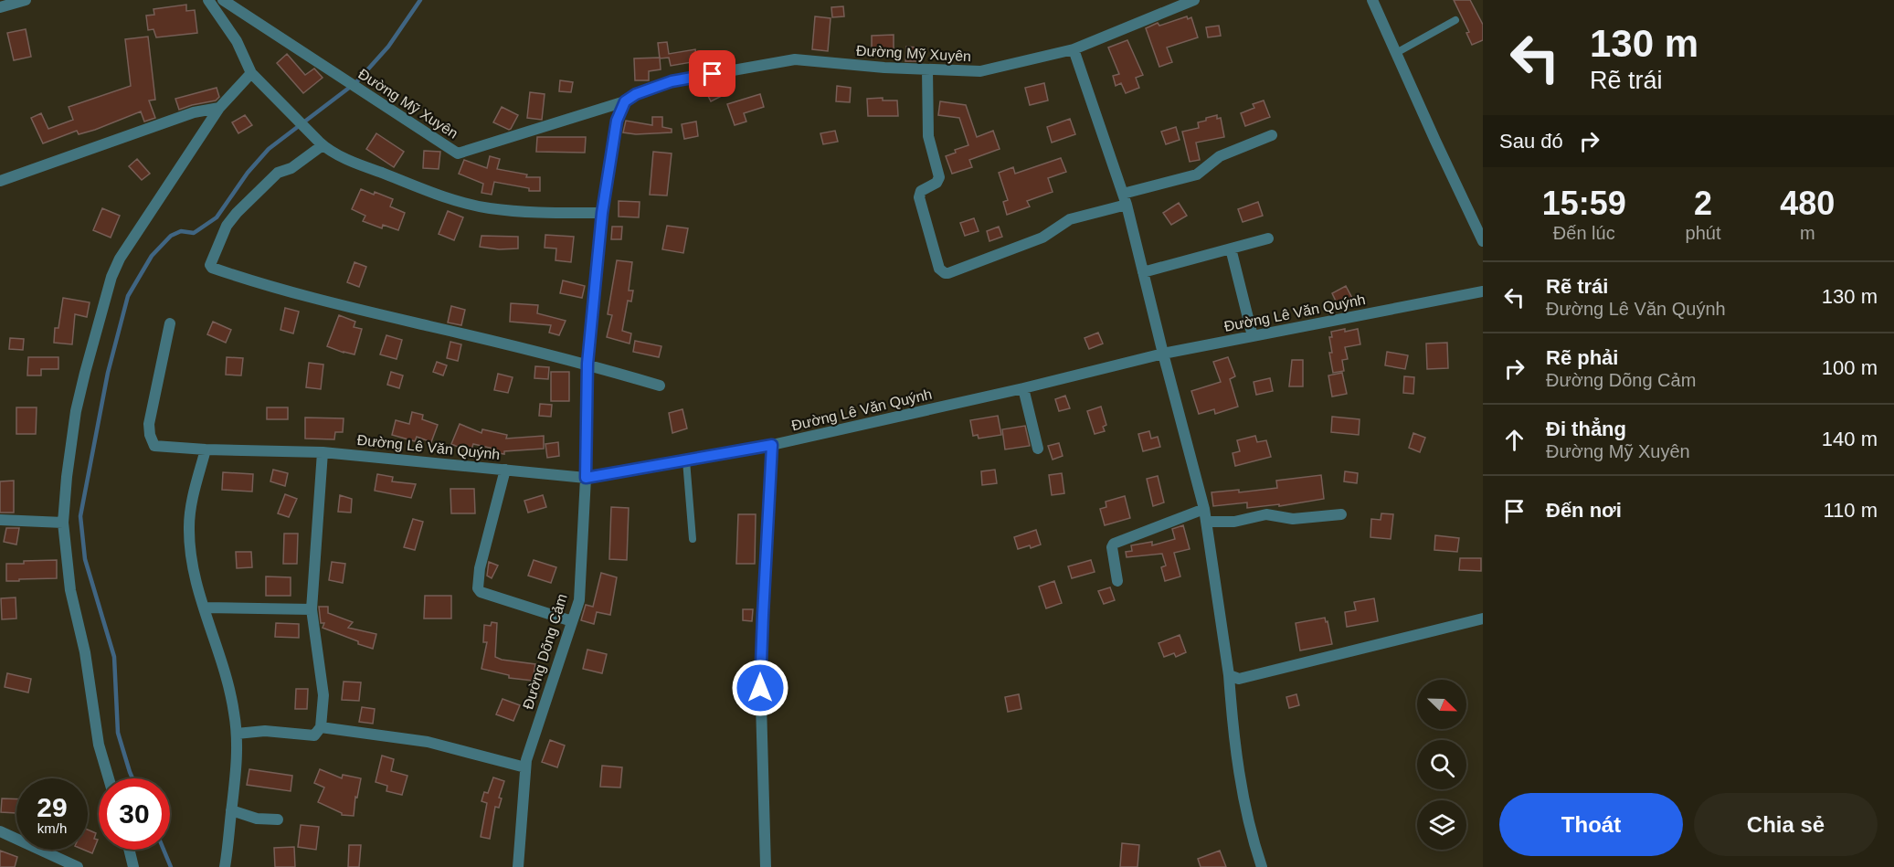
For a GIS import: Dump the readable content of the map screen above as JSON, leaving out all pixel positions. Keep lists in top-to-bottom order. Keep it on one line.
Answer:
{"streets":{"street":["Đường Mỹ Xuyên","Đường Lê Văn Quýnh","Đường Dõng Cảm"]},"crossings":[["Đường Lê Văn Quýnh","Đường Dõng Cảm"]],"north":"bottom right","page":{"turn":["130 m","Rẽ trái"],"then":"Sau đó","eta":["15:59","Đến lúc","2","phút","480","m"],"list":[{"name":"Rẽ trái","note":"Đường Lê Văn Quýnh","value":"130 m"},{"name":"Rẽ phải","note":"Đường Dõng Cảm","value":"100 m"},{"name":"Đi thẳng","note":"Đường Mỹ Xuyên","value":"140 m"},{"name":"Đến nơi","value":"110 m"}],"speed":"29 km/h","limit":"30","buttons":["Thoát","Chia sẻ"]}}
